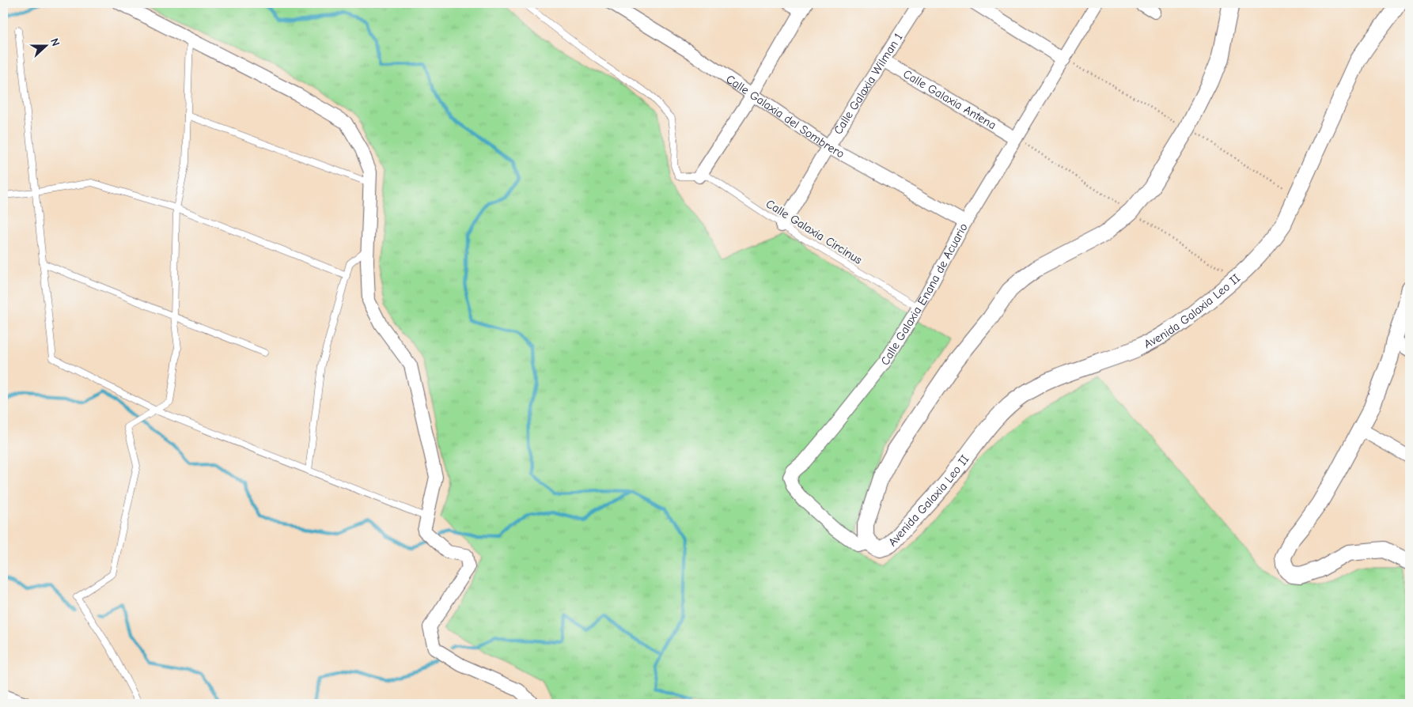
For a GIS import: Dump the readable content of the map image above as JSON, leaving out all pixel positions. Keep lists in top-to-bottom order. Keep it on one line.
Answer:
{"streets":{"street":["Calle Galaxia Wilman 1","Calle Galaxia Antena","Calle Galaxia del Sombrero","Calle Galaxia Enana de Acuario","Avenida Galaxia Leo II"],"lane":["Calle Galaxia Circinus"]},"crossings":[["Calle Galaxia Wilman 1","Calle Galaxia Antena"],["Calle Galaxia Wilman 1","Calle Galaxia del Sombrero"],["Calle Galaxia Wilman 1","Calle Galaxia Circinus"],["Calle Galaxia Antena","Calle Galaxia Enana de Acuario"],["Calle Galaxia del Sombrero","Calle Galaxia Enana de Acuario"],["Calle Galaxia Circinus","Calle Galaxia Enana de Acuario"],["Calle Galaxia Enana de Acuario","Avenida Galaxia Leo II"]],"north":"right"}
